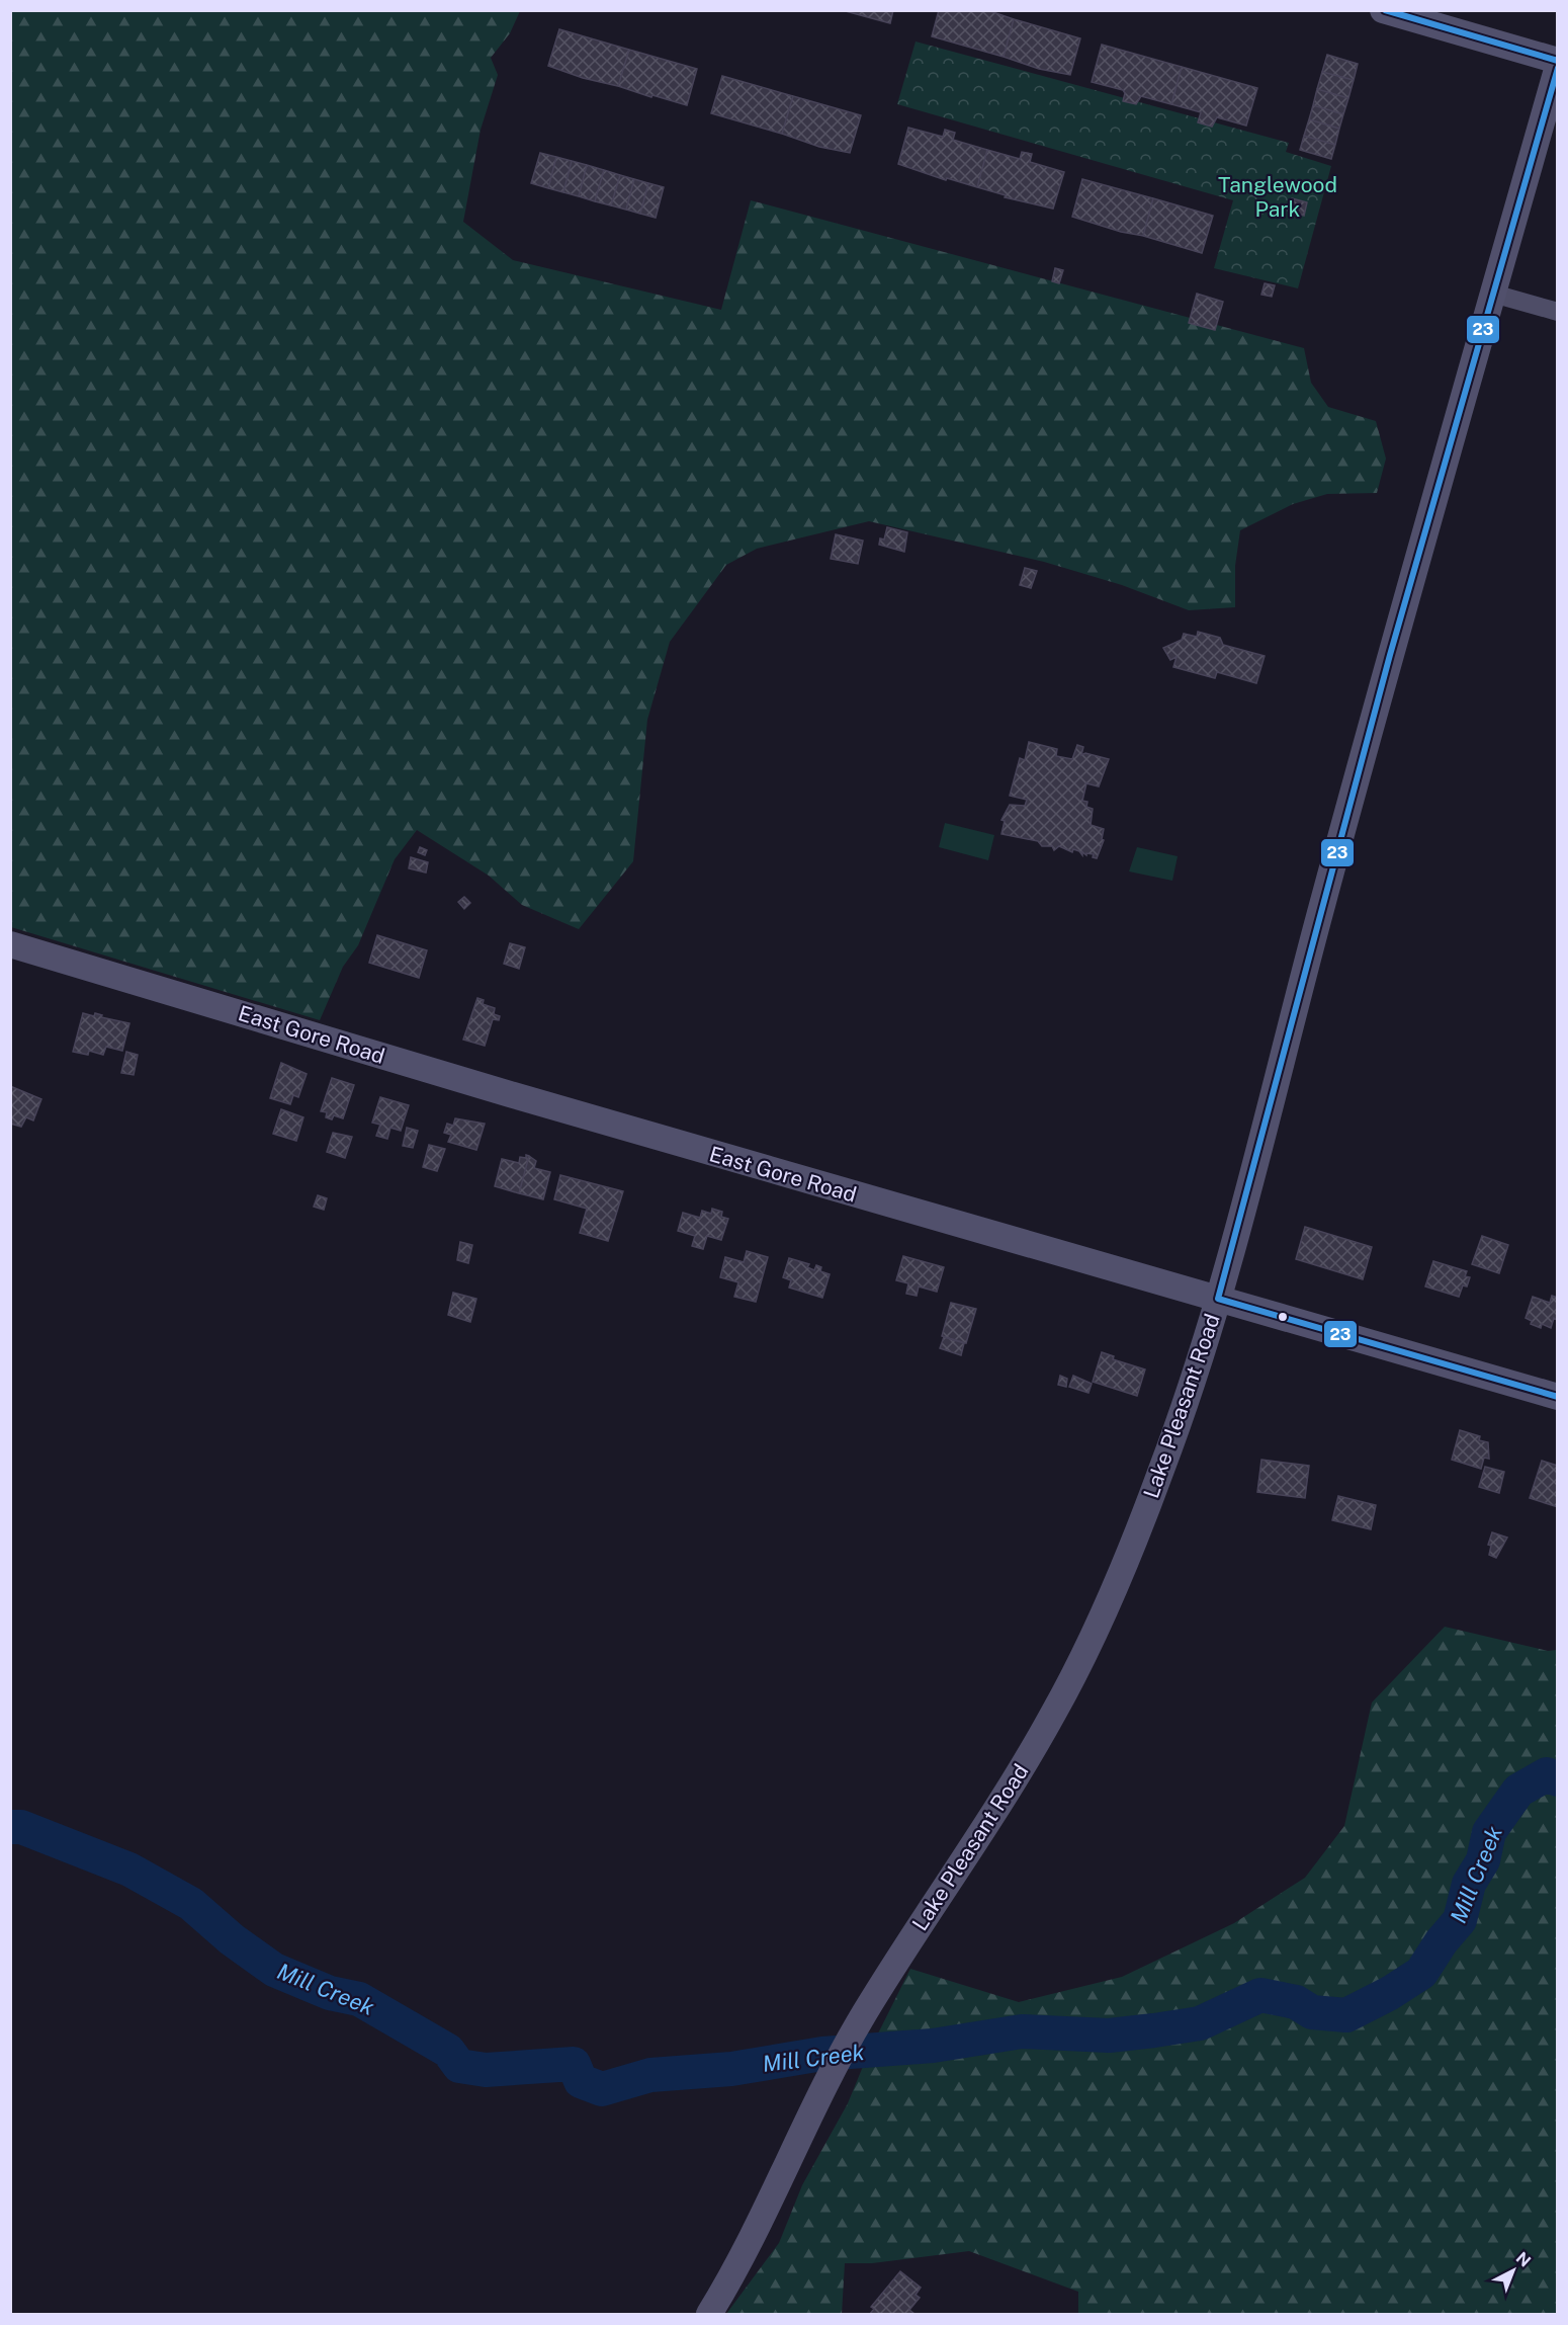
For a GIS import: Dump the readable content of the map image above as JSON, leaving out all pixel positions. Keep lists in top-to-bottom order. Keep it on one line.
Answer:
{"streets":{"street":["East Gore Road","Lake Pleasant Road"]},"crossings":[["East Gore Road","Lake Pleasant Road"]],"water":["Mill Creek"],"parks":["Tanglewood Park"],"lines":["transit line 23"],"north":"top right"}
